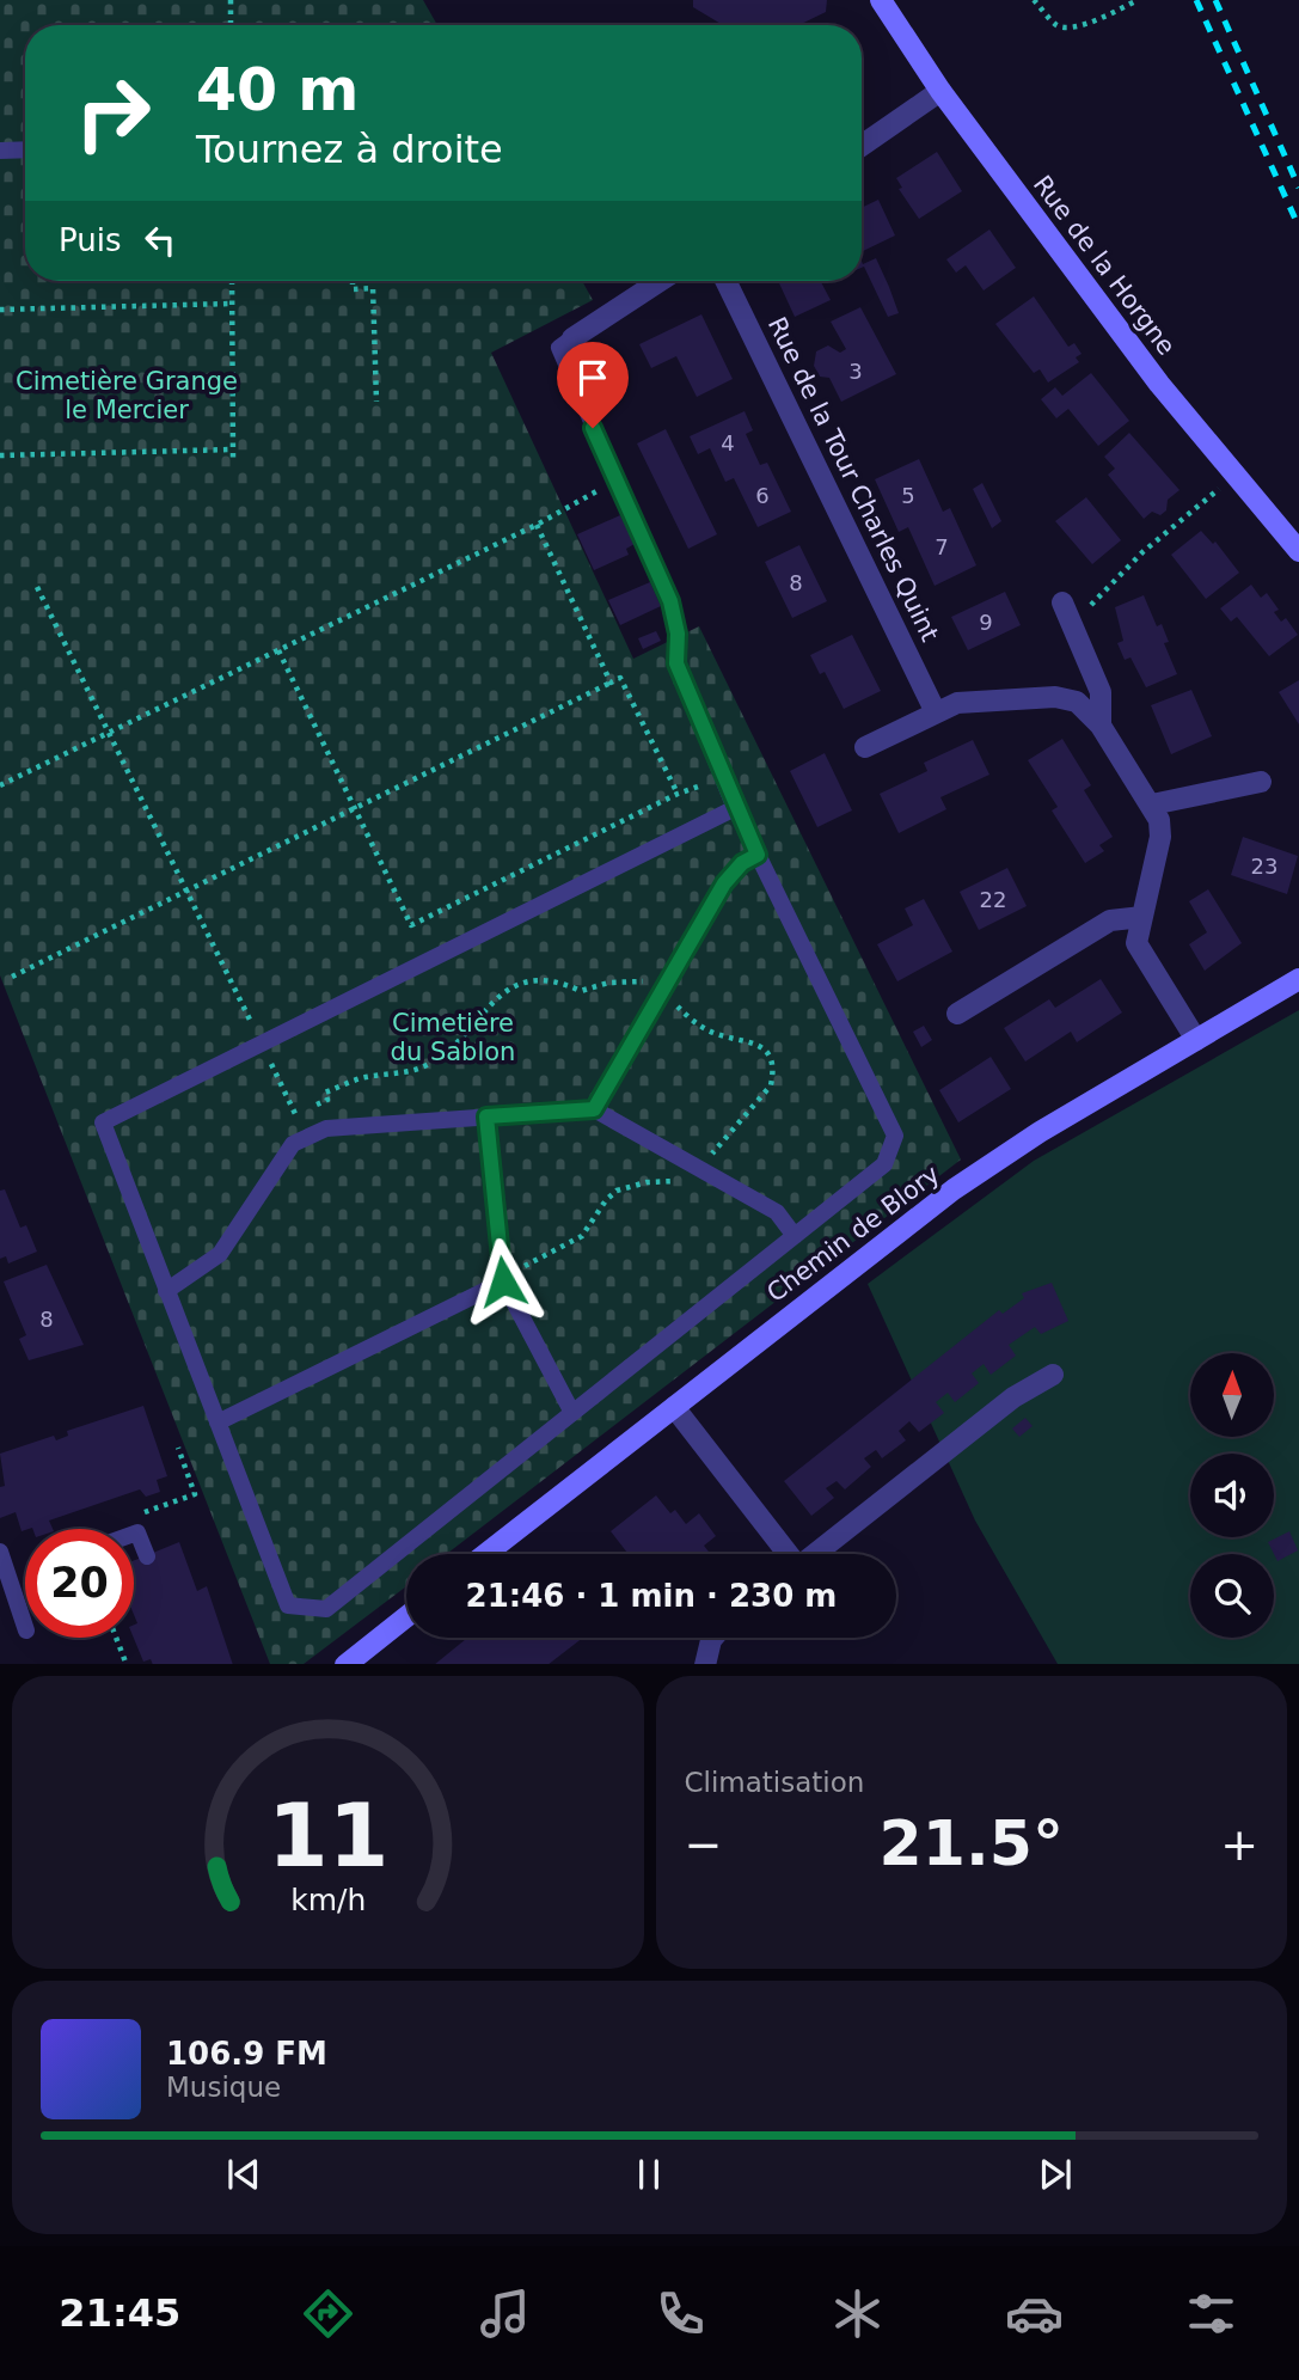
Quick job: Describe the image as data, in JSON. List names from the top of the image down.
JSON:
{
  "streets": {
    "street": ["Rue de la Horgne", "Rue de la Tour Charles Quint", "Chemin de Blory"]
  },
  "parks": ["Cimetière Grange le Mercier", "Cimetière du Sablon"],
  "house_numbers": [
    "3",
    "4",
    "6",
    "5",
    "7",
    "8",
    "9",
    "23",
    "22",
    "8"
  ],
  "north": "top",
  "page": {
    "turn": ["40 m", "Tournez à droite"],
    "then": "Puis",
    "limit": "20",
    "trip": "21:46 · 1 min · 230 m",
    "tile": "Climatisation",
    "heat": ["−", "21.5°", "+"],
    "song": ["106.9 FM", "Musique"],
    "tabs": "21:45",
    "gauge": ["11", "km/h"]
  }
}
